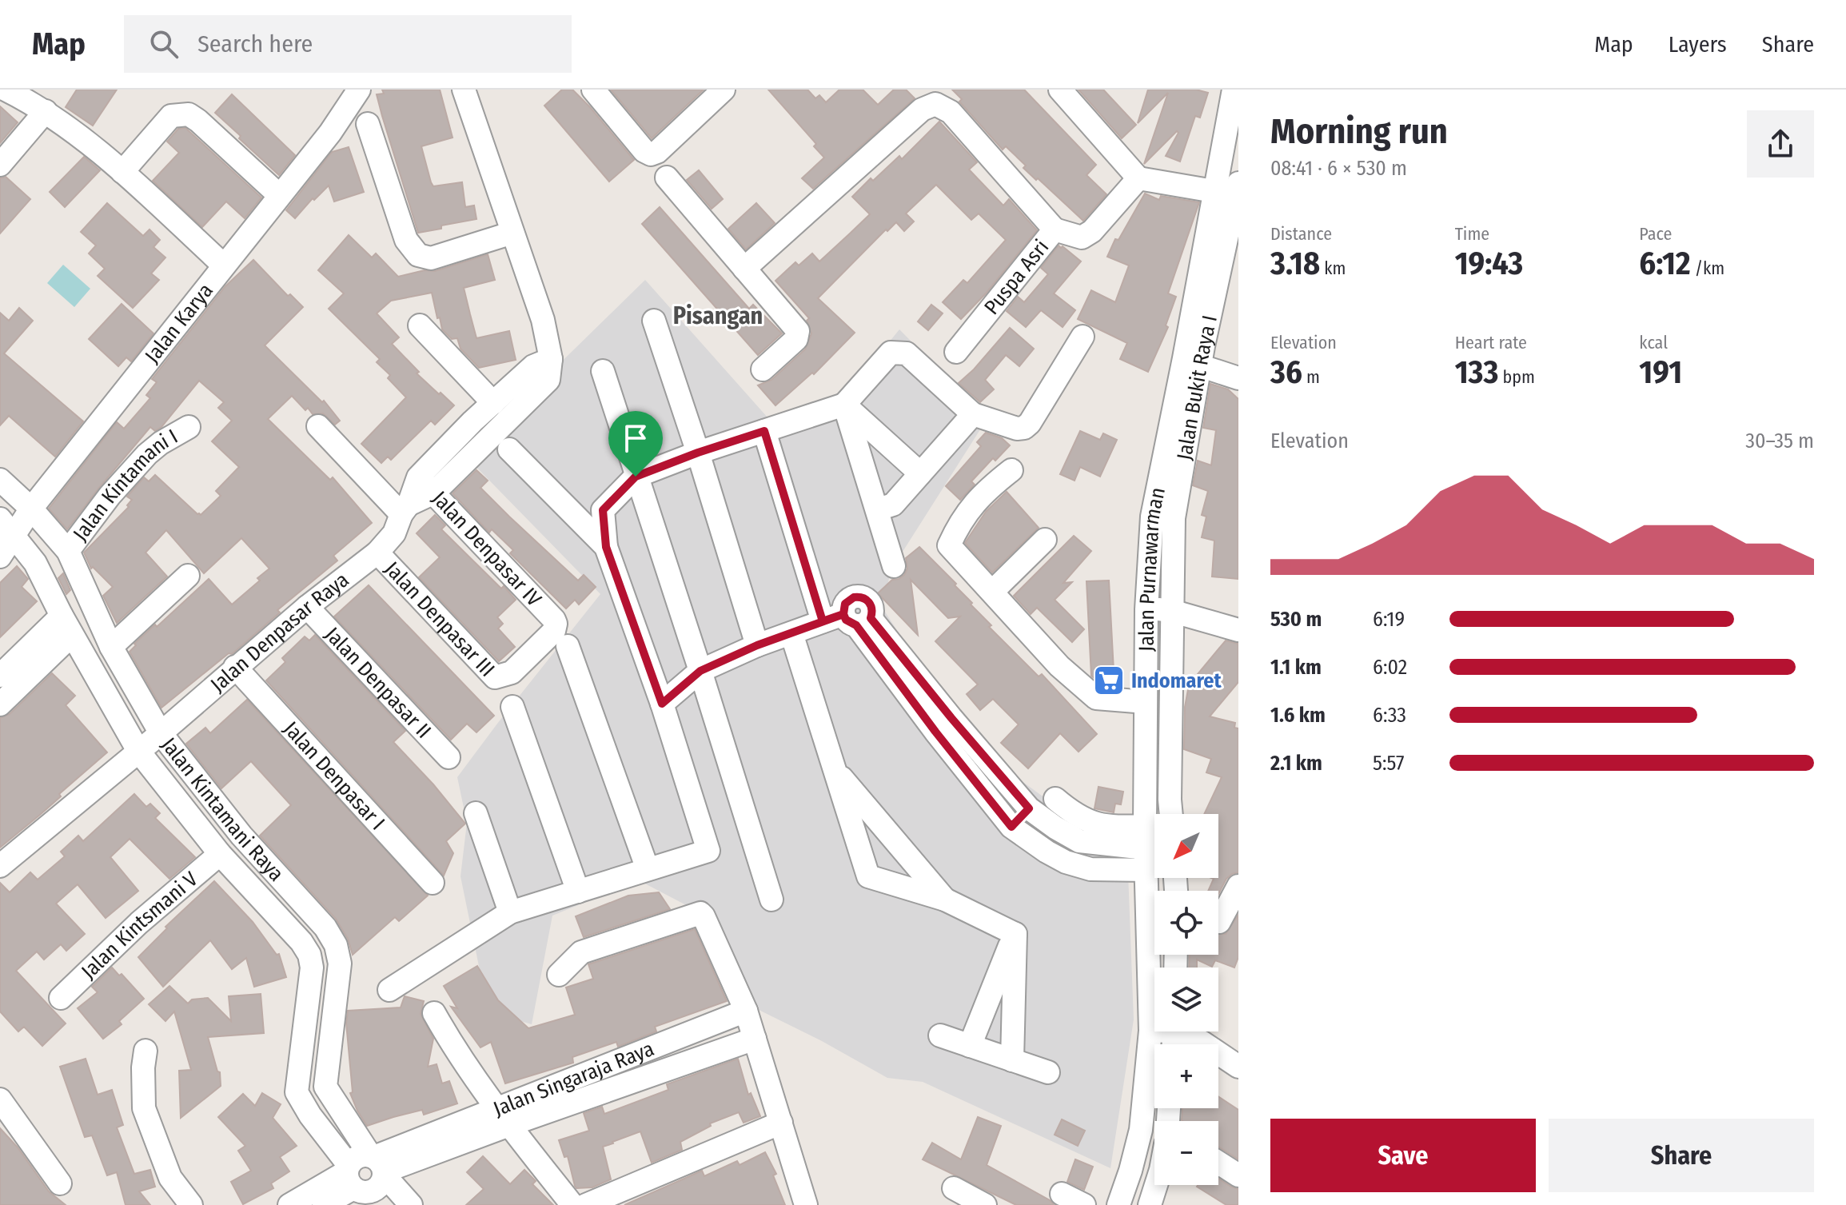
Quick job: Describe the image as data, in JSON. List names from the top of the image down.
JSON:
{
  "streets": {
    "street": [
      "Puspa Asri",
      "Jalan Karya",
      "Jalan Bukit Raya I",
      "Jalan Kintamani I",
      "Jalan Denpasar IV",
      "Jalan Purnawarman",
      "Jalan Denpasar III",
      "Jalan Denpasar Raya",
      "Jalan Denpasar II",
      "Jalan Denpasar I",
      "Jalan Kintamani Raya",
      "Jalan Kintsmani V",
      "Jalan Singaraja Raya"
    ]
  },
  "crossings": [
    ["Jalan Karya", "Jalan Kintamani Raya"],
    ["Jalan Bukit Raya I", "Jalan Purnawarman"],
    ["Jalan Kintamani I", "Jalan Kintamani Raya"],
    ["Jalan Denpasar IV", "Jalan Denpasar III"],
    ["Jalan Denpasar III", "Jalan Denpasar Raya"],
    ["Jalan Denpasar Raya", "Jalan Denpasar II"],
    ["Jalan Denpasar Raya", "Jalan Denpasar I"],
    ["Jalan Denpasar Raya", "Jalan Kintamani Raya"],
    ["Jalan Kintamani Raya", "Jalan Kintsmani V"],
    ["Jalan Kintamani Raya", "Jalan Singaraja Raya"]
  ],
  "districts": ["Pisangan"],
  "places": {
    "supermarket": ["Indomaret"]
  },
  "north": "bottom left",
  "page": {
    "header": "Map",
    "search": "Search here",
    "nav": ["Map", "Layers", "Share"],
    "heading": ["Morning run", "08:41 · 6 × 530 m"],
    "stats": [
      ["Distance", "3.18 km"],
      ["Time", "19:43"],
      ["Pace", "6:12 /km"],
      ["Elevation", "36 m"],
      ["Heart rate", "133 bpm"],
      ["kcal", "191"]
    ],
    "chart": ["Elevation", "30–35 m"],
    "list": [
      {
        "name": "530 m",
        "note": "6:19"
      },
      {
        "name": "1.1 km",
        "note": "6:02"
      },
      {
        "name": "1.6 km",
        "note": "6:33"
      },
      {
        "name": "2.1 km",
        "note": "5:57"
      }
    ],
    "map_buttons": ["+", "−"],
    "buttons": ["Save", "Share"]
  }
}
